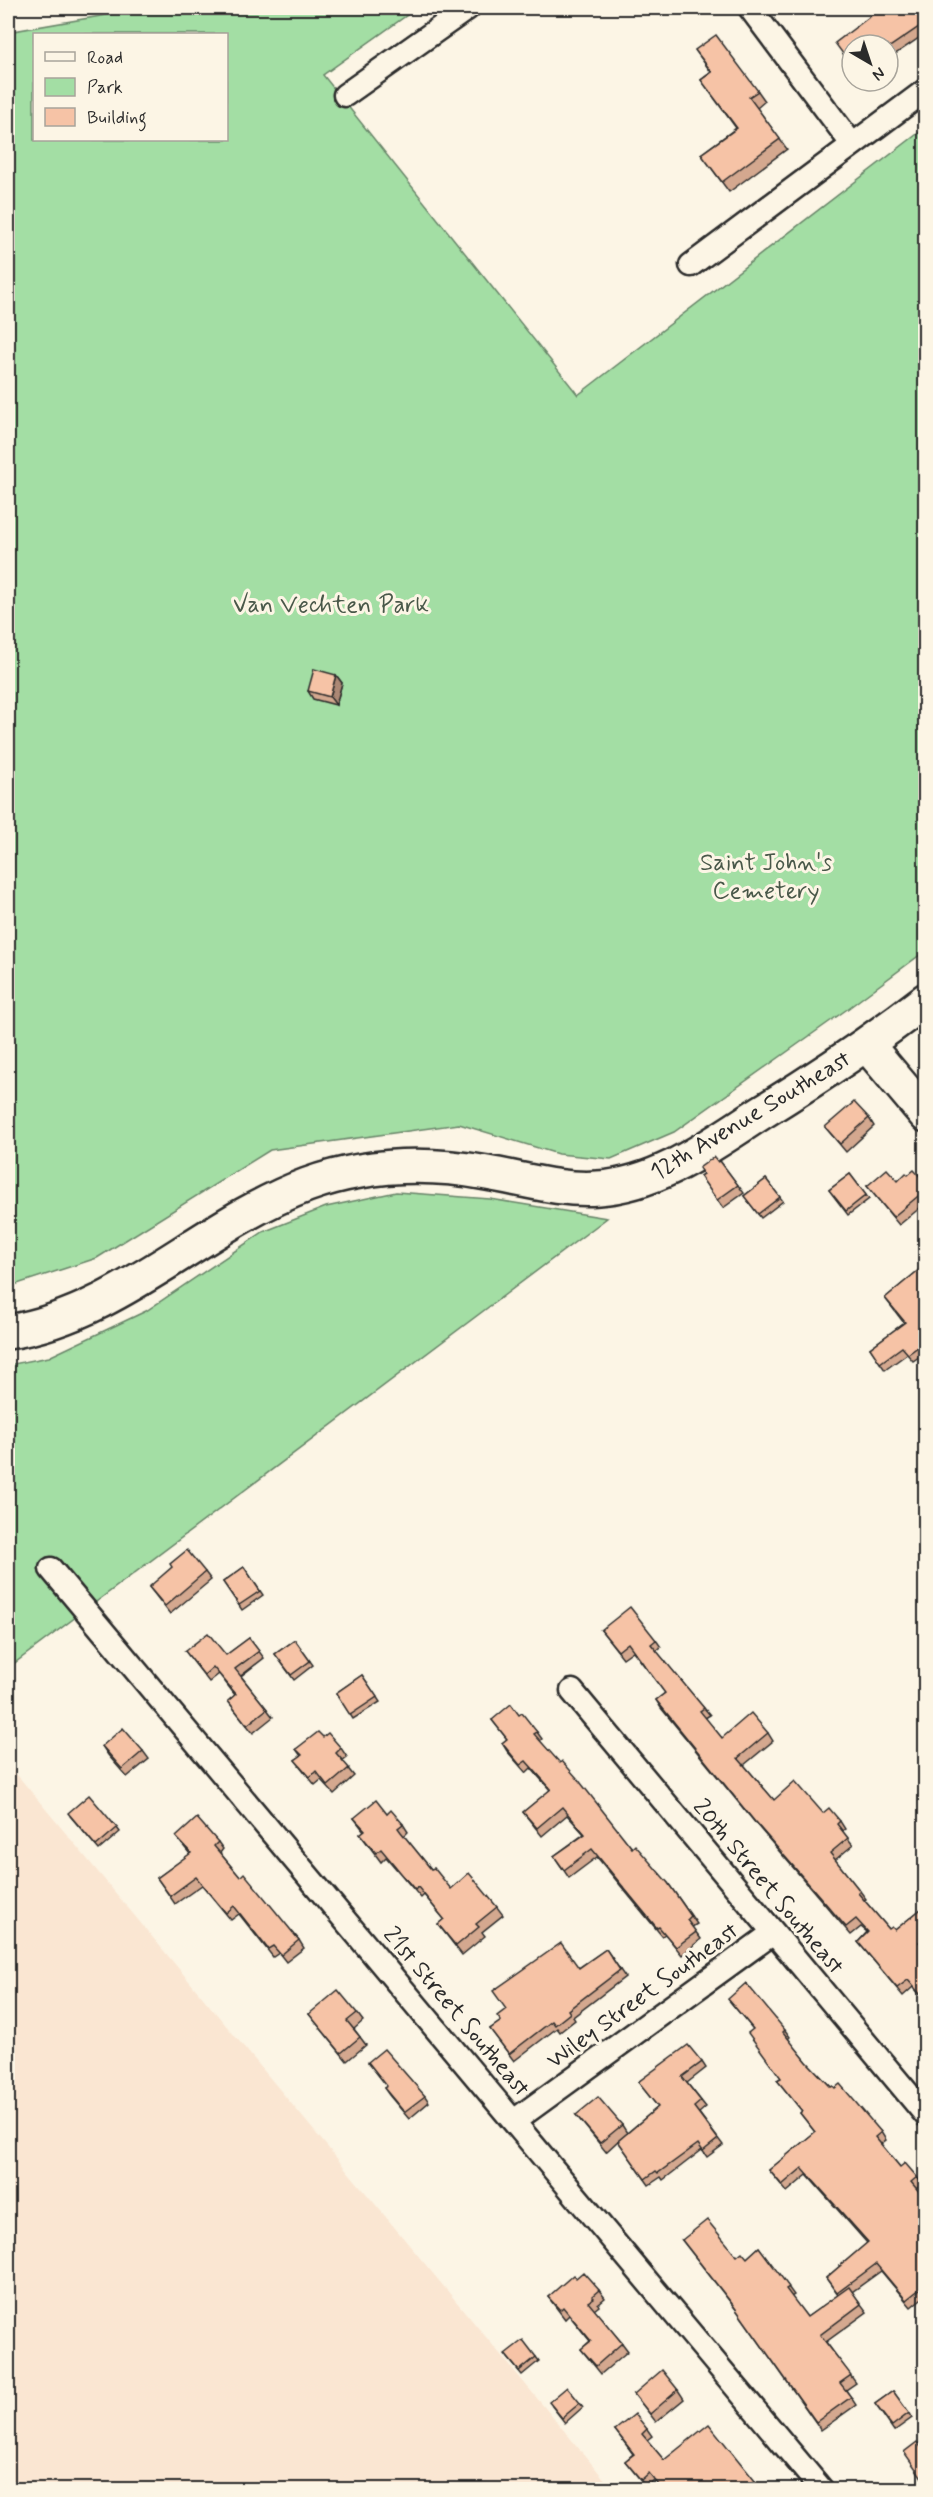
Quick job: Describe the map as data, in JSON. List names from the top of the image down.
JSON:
{
  "streets": {
    "street": [
      "12th Avenue Southeast",
      "20th Street Southeast",
      "Wiley Street Southeast",
      "21st Street Southeast"
    ]
  },
  "crossings": [
    ["20th Street Southeast", "Wiley Street Southeast"],
    ["Wiley Street Southeast", "21st Street Southeast"]
  ],
  "parks": ["Van Vechten Park", "Saint John's Cemetery"],
  "legend": ["Road", "Park", "Building"],
  "north": "bottom right"
}
